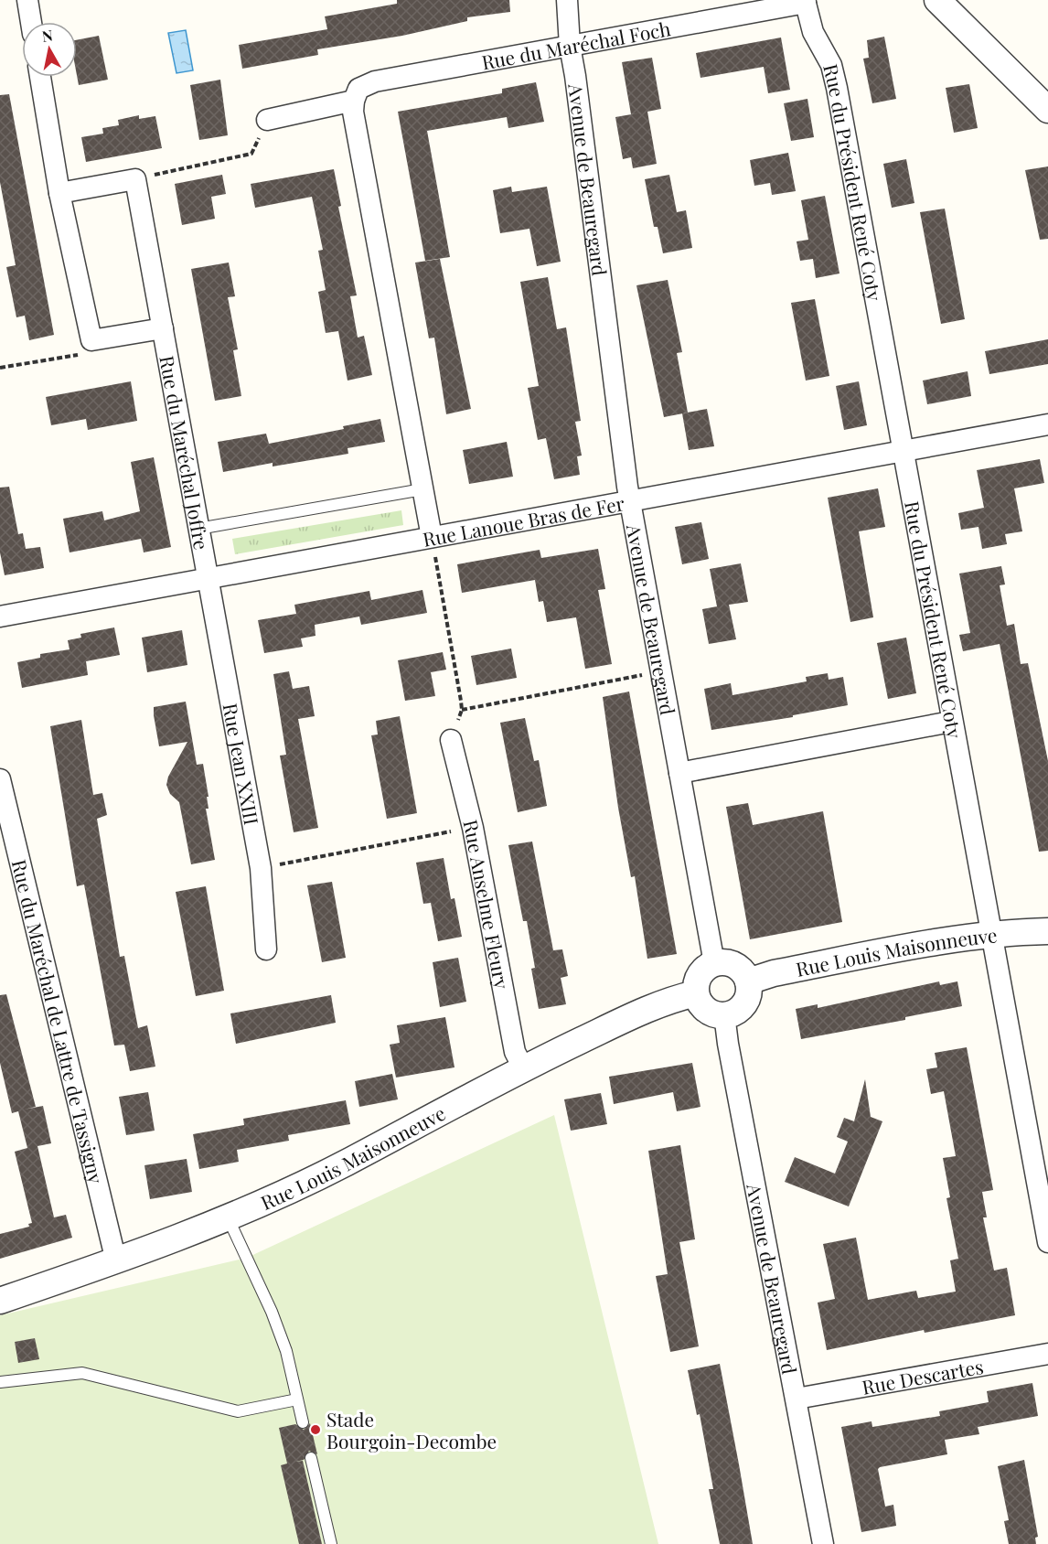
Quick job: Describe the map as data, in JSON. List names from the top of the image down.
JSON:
{
  "streets": {
    "street": [
      "Rue du Maréchal Foch",
      "Avenue de Beauregard",
      "Rue du Président René Coty",
      "Rue du Maréchal Joffre",
      "Rue Lanoue Bras de Fer",
      "Rue Jean XXIII",
      "Rue Anselme Fleury",
      "Rue Louis Maisonneuve",
      "Rue du Maréchal de Lattre de Tassigny",
      "Rue Descartes"
    ]
  },
  "crossings": [
    ["Rue du Maréchal Foch", "Avenue de Beauregard"],
    ["Rue du Maréchal Foch", "Rue du Président René Coty"],
    ["Avenue de Beauregard", "Rue Lanoue Bras de Fer"],
    ["Avenue de Beauregard", "Rue Louis Maisonneuve"],
    ["Avenue de Beauregard", "Rue Descartes"],
    ["Rue du Président René Coty", "Rue Lanoue Bras de Fer"],
    ["Rue du Président René Coty", "Rue Louis Maisonneuve"],
    ["Rue du Maréchal Joffre", "Rue Lanoue Bras de Fer"],
    ["Rue du Maréchal Joffre", "Rue Jean XXIII"],
    ["Rue Lanoue Bras de Fer", "Rue Jean XXIII"],
    ["Rue Anselme Fleury", "Rue Louis Maisonneuve"],
    ["Rue Louis Maisonneuve", "Rue du Maréchal de Lattre de Tassigny"]
  ],
  "places": ["Stade Bourgoin-Decombe"],
  "north": "top"
}
